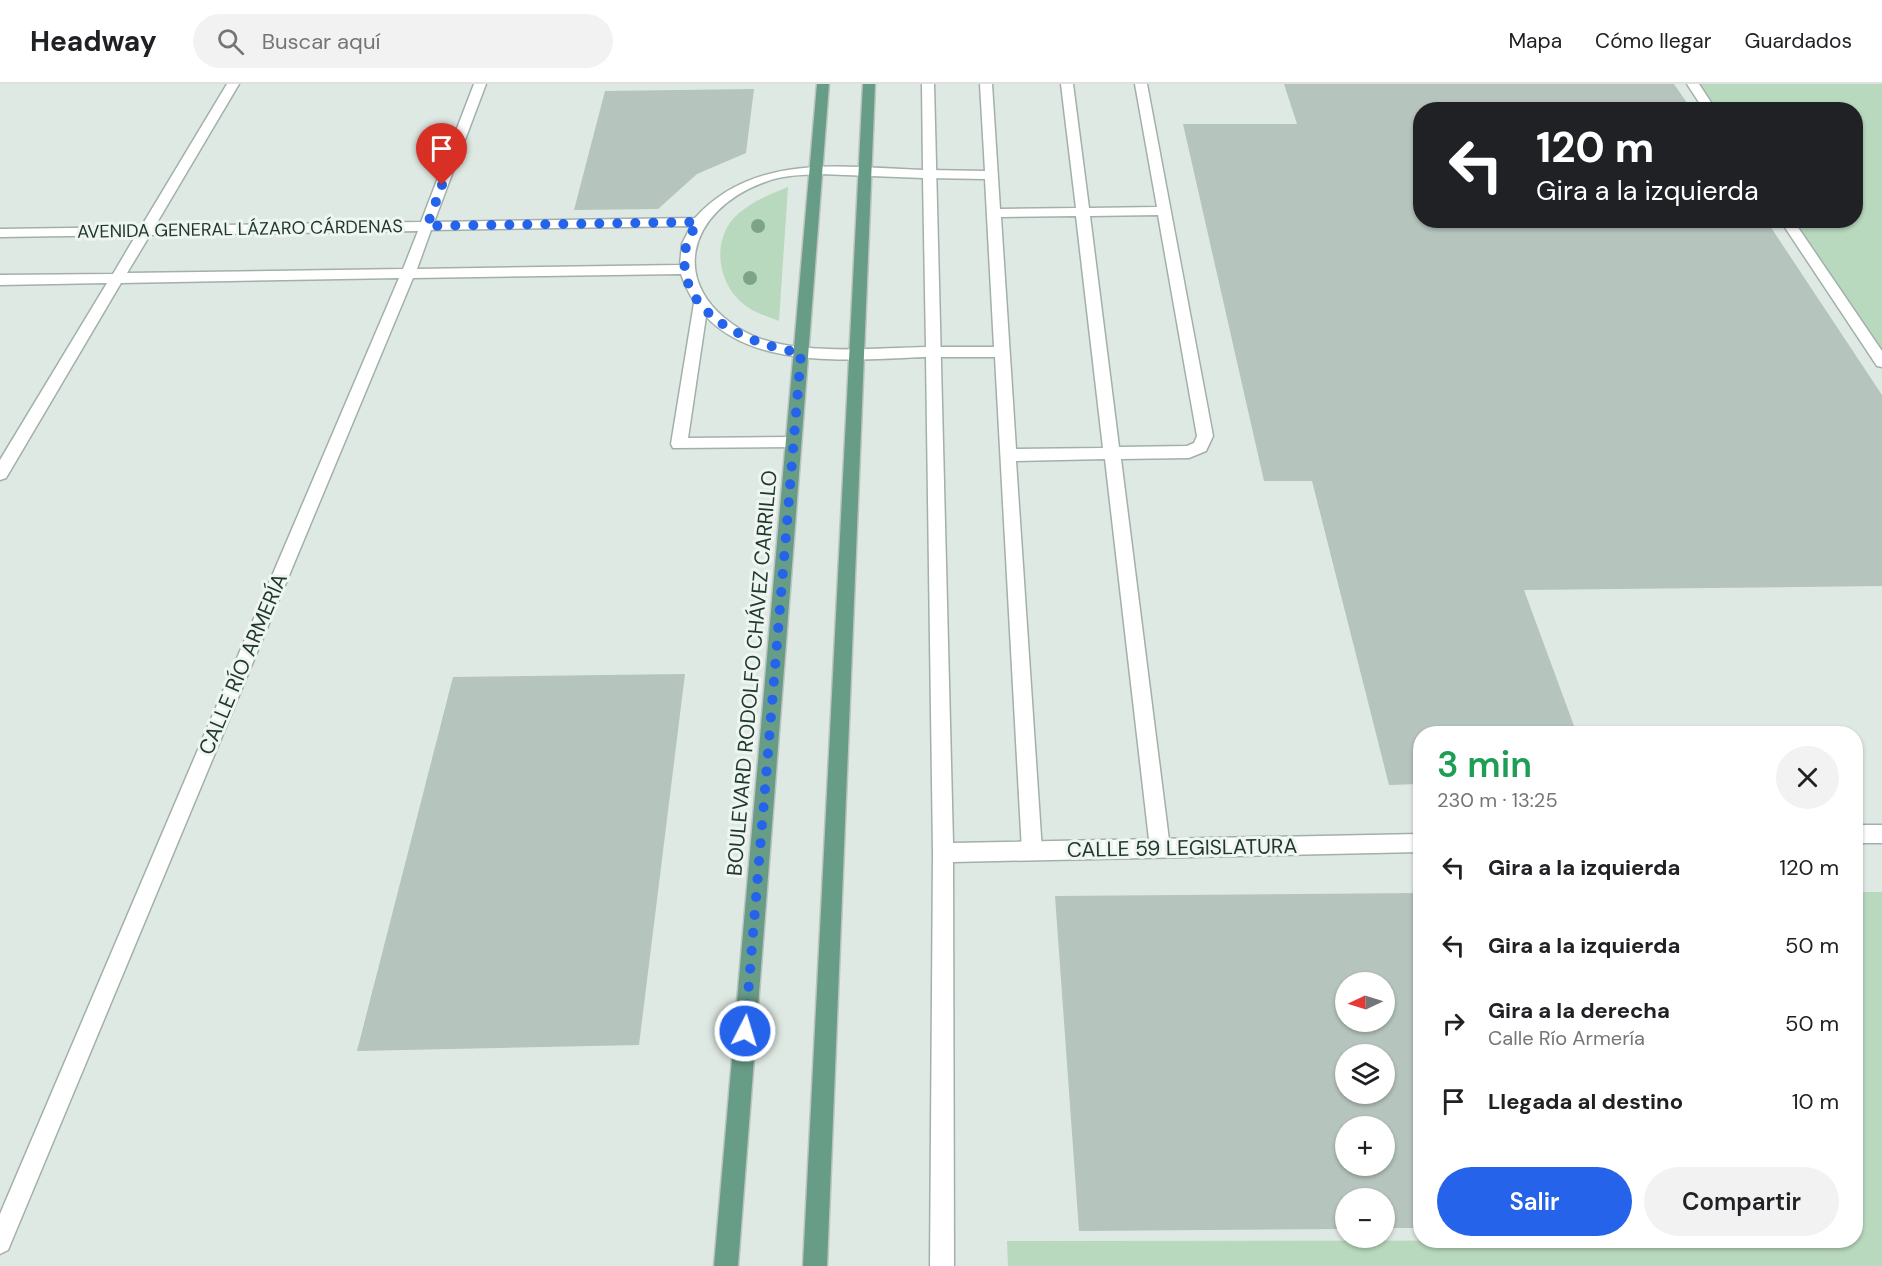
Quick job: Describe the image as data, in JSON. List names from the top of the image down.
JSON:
{
  "streets": {
    "main road": ["BOULEVARD RODOLFO CHÁVEZ CARRILLO"],
    "street": ["AVENIDA GENERAL LÁZARO CÁRDENAS", "CALLE RÍO ARMERÍA", "CALLE 59 LEGISLATURA"]
  },
  "crossings": [
    ["AVENIDA GENERAL LÁZARO CÁRDENAS", "CALLE RÍO ARMERÍA"]
  ],
  "north": "left",
  "page": {
    "header": "Headway",
    "search": "Buscar aquí",
    "nav": ["Mapa", "Cómo llegar", "Guardados"],
    "turn": ["120 m", "Gira a la izquierda"],
    "heading": ["3 min", "230 m · 13:25"],
    "list": [
      {
        "name": "Gira a la izquierda",
        "value": "120 m"
      },
      {
        "name": "Gira a la izquierda",
        "value": "50 m"
      },
      {
        "name": "Gira a la derecha",
        "note": "Calle Río Armería",
        "value": "50 m"
      },
      {
        "name": "Llegada al destino",
        "value": "10 m"
      }
    ],
    "map_buttons": ["+", "−"],
    "buttons": ["Salir", "Compartir"]
  }
}
